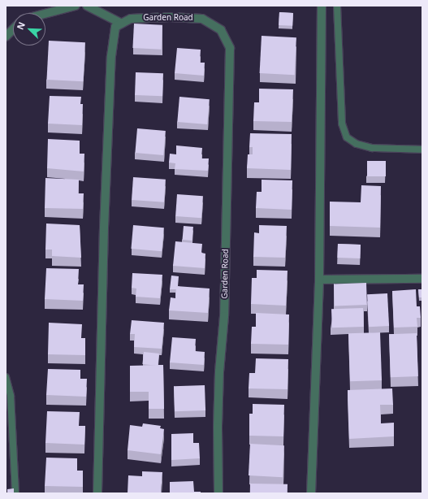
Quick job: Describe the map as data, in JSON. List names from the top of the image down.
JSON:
{
  "streets": {
    "street": ["Garden Road"]
  },
  "north": "top left"
}
